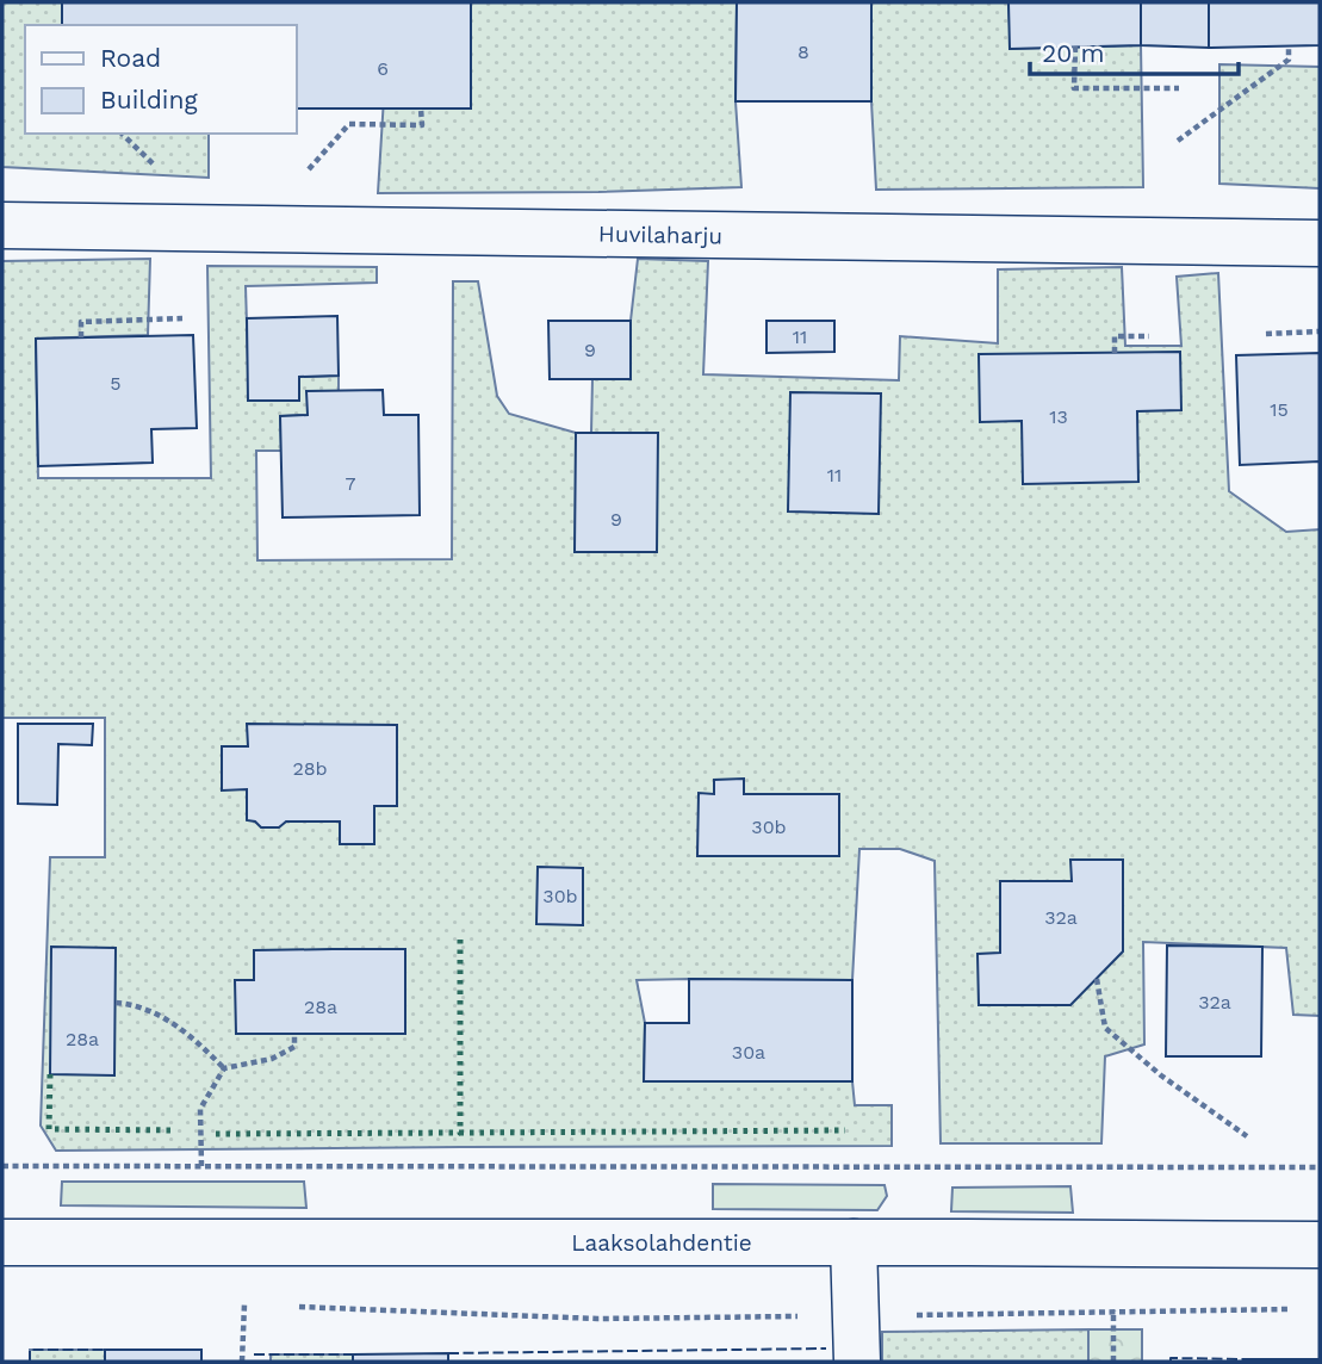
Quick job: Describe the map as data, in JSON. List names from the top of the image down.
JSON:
{
  "streets": {
    "street": ["Huvilaharju", "Laaksolahdentie"]
  },
  "house_numbers": [
    "8",
    "6",
    "11",
    "9",
    "5",
    "15",
    "13",
    "11",
    "7",
    "9",
    "28b",
    "30b",
    "30b",
    "32a",
    "32a",
    "28a",
    "28a",
    "30a"
  ],
  "legend": ["Road", "Building"],
  "scale_bar": "20 m"
}
